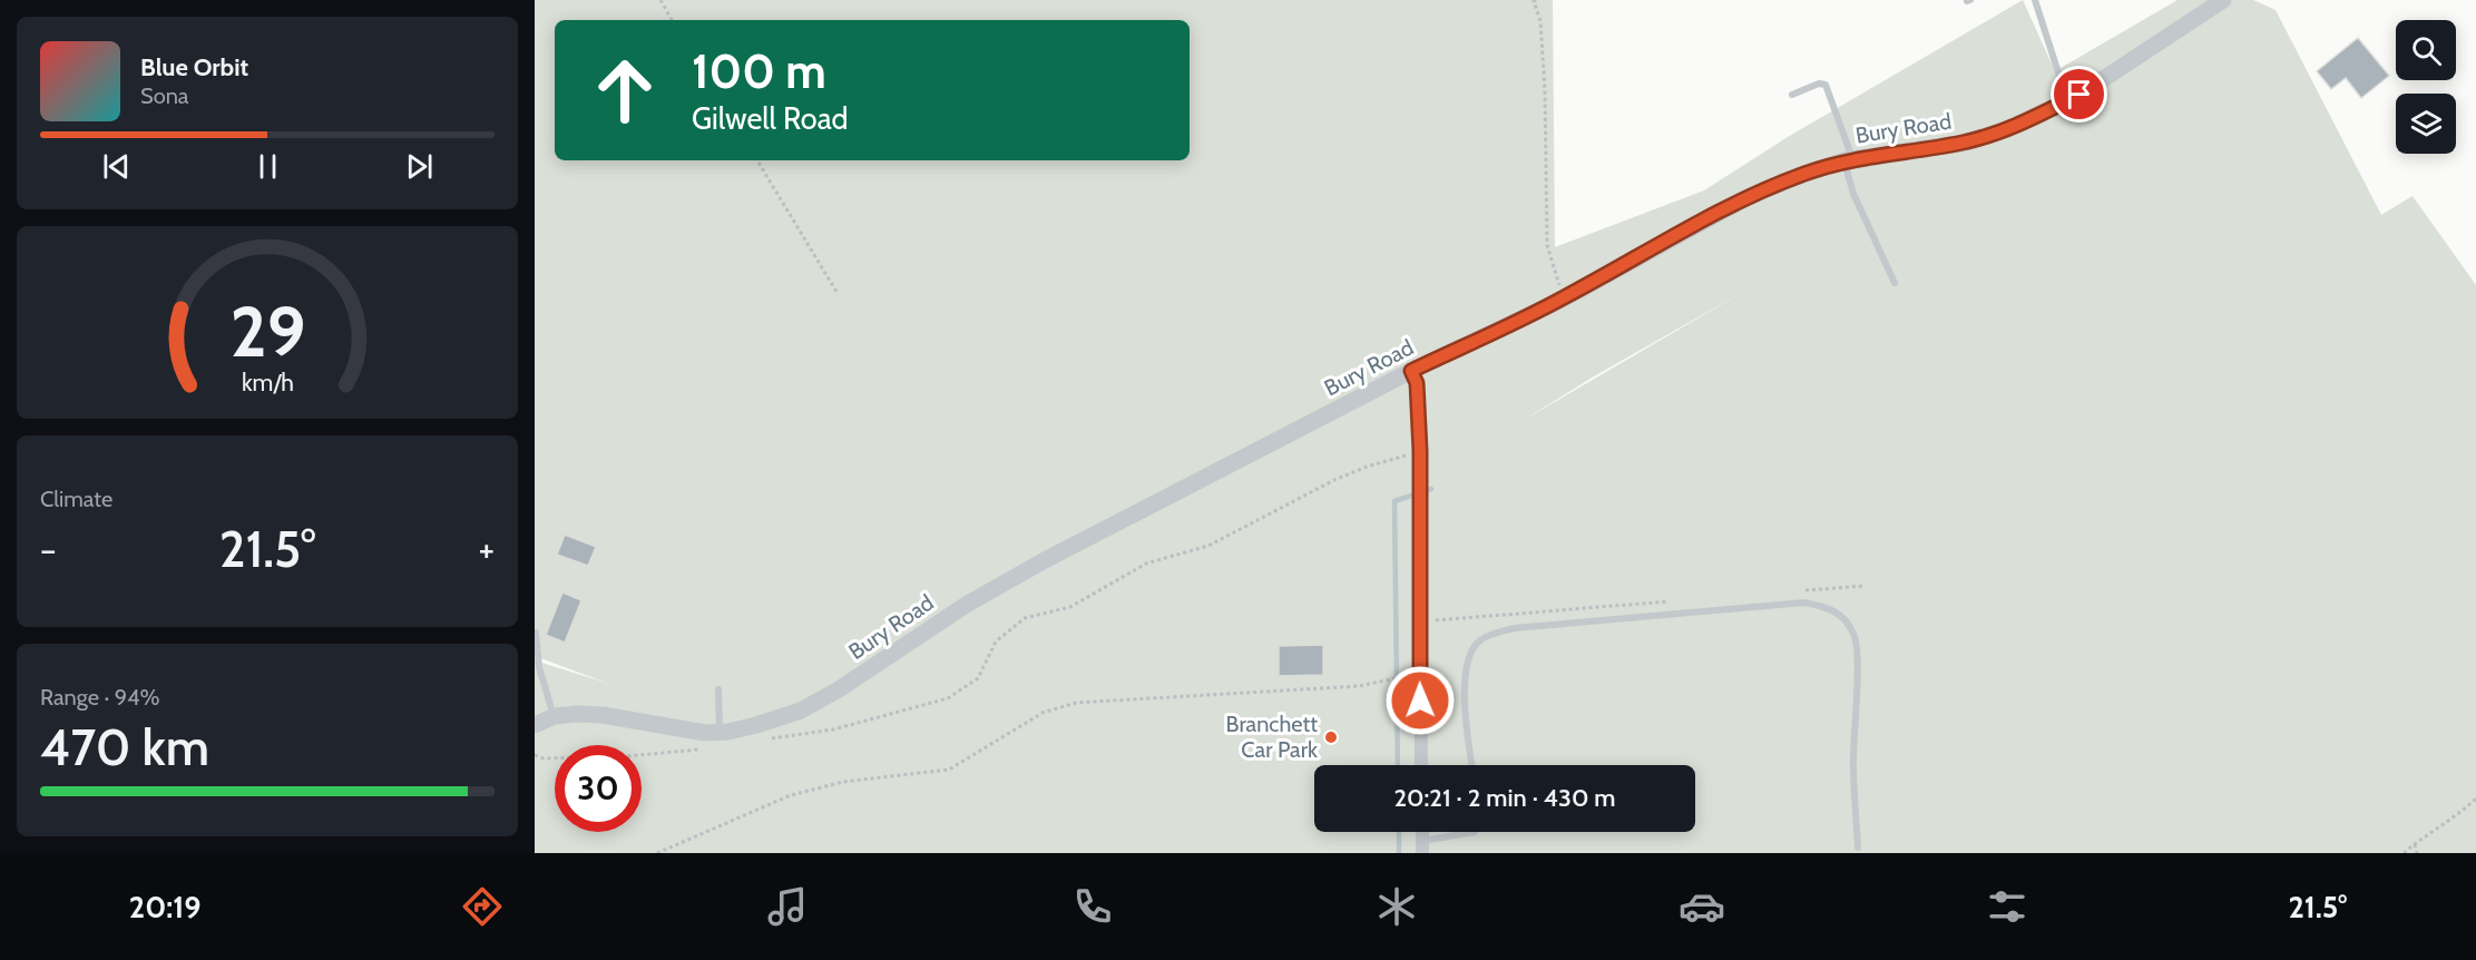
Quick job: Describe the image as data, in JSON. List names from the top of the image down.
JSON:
{
  "streets": {
    "street": ["Bury Road"]
  },
  "places": ["Branchett Car Park"],
  "page": {
    "turn": ["100 m", "Gilwell Road"],
    "song": ["Blue Orbit", "Sona"],
    "tile": [
      "Climate",
      ["Range · 94%", "470 km"]
    ],
    "heat": ["−", "21.5°", "+"],
    "limit": "30",
    "trip": "20:21 · 2 min · 430 m",
    "tabs": ["20:19", "21.5°"],
    "gauge": ["29", "km/h"]
  }
}
